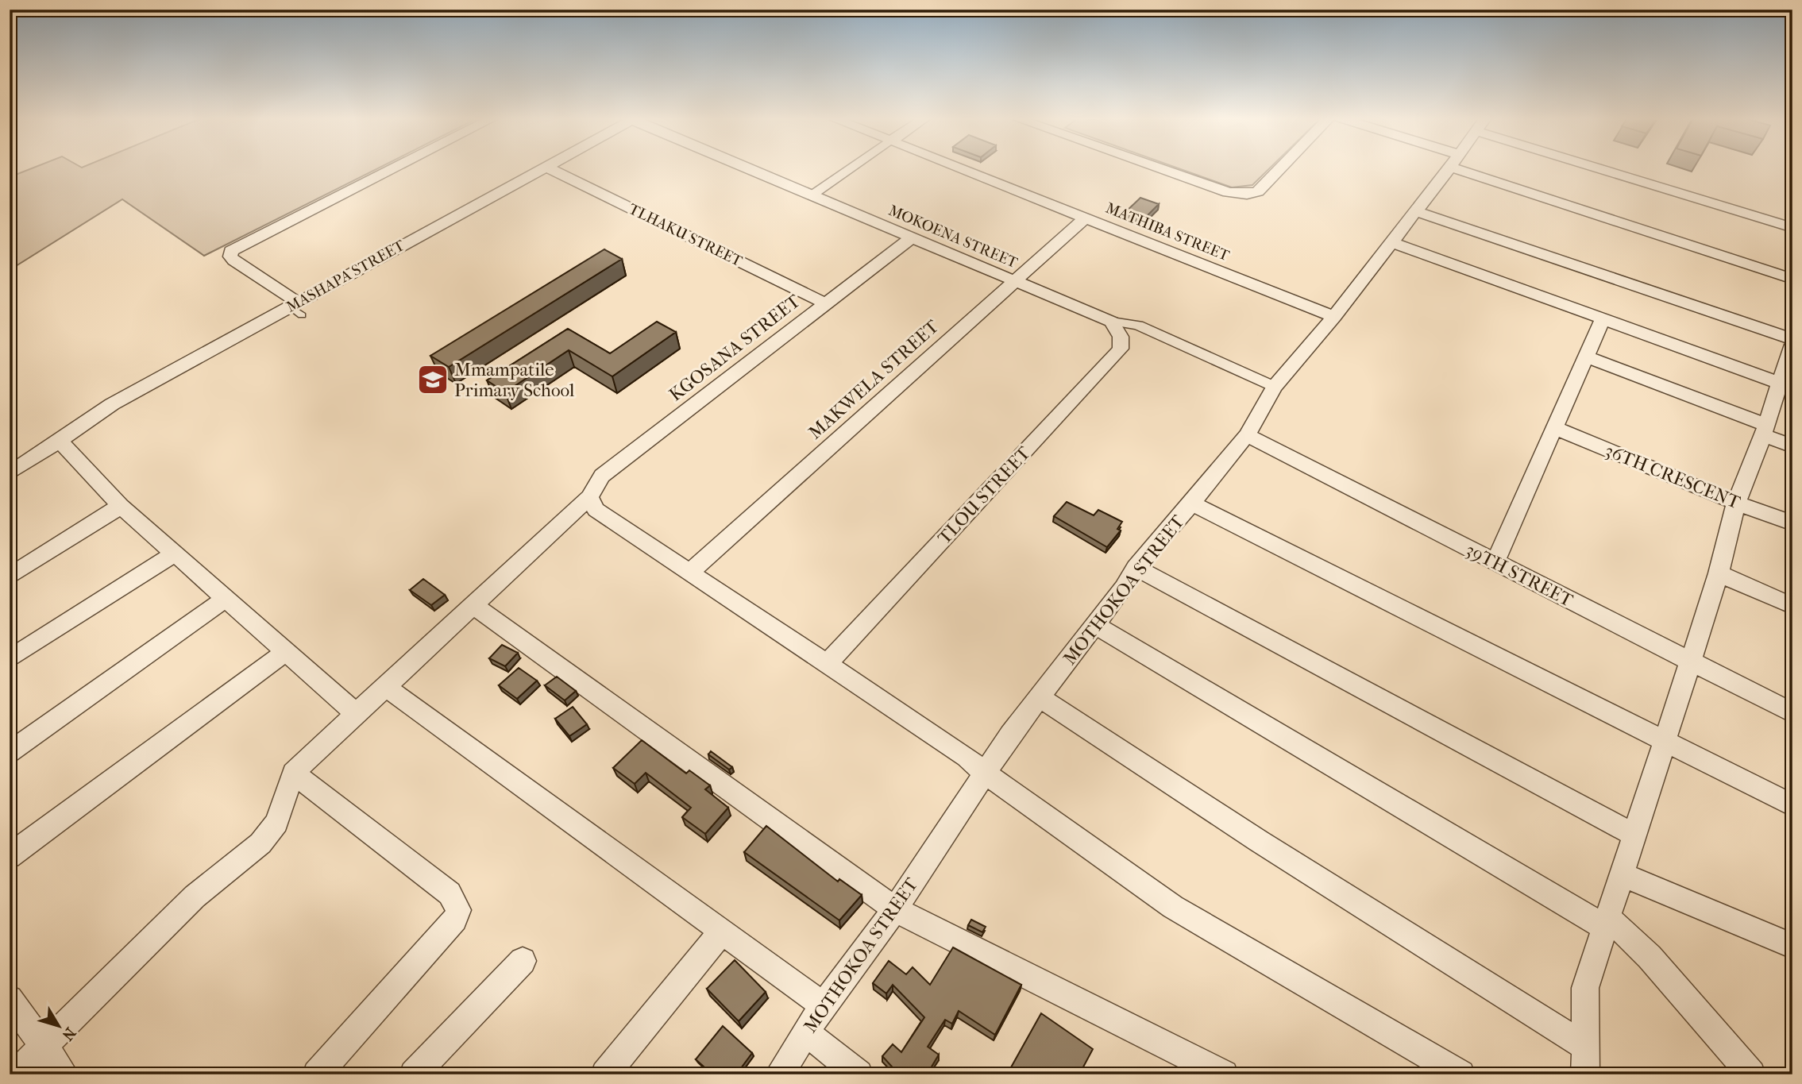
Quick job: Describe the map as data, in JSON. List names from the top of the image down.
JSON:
{
  "streets": {
    "street": [
      "MATHIBA STREET",
      "TLHAKU STREET",
      "MOKOENA STREET",
      "MASHAPA STREET",
      "KGOSANA STREET",
      "MAKWELA STREET",
      "36TH CRESCENT",
      "TLOU STREET",
      "39TH STREET",
      "MOTHOKOA STREET"
    ]
  },
  "crossings": [
    ["MATHIBA STREET", "MAKWELA STREET"],
    ["MATHIBA STREET", "MOTHOKOA STREET"],
    ["TLHAKU STREET", "KGOSANA STREET"],
    ["MOKOENA STREET", "KGOSANA STREET"],
    ["MOKOENA STREET", "MAKWELA STREET"],
    ["MOKOENA STREET", "TLOU STREET"],
    ["39TH STREET", "MOTHOKOA STREET"]
  ],
  "places": {
    "school or university": ["Mmampatile Primary School"]
  },
  "north": "bottom right"
}
